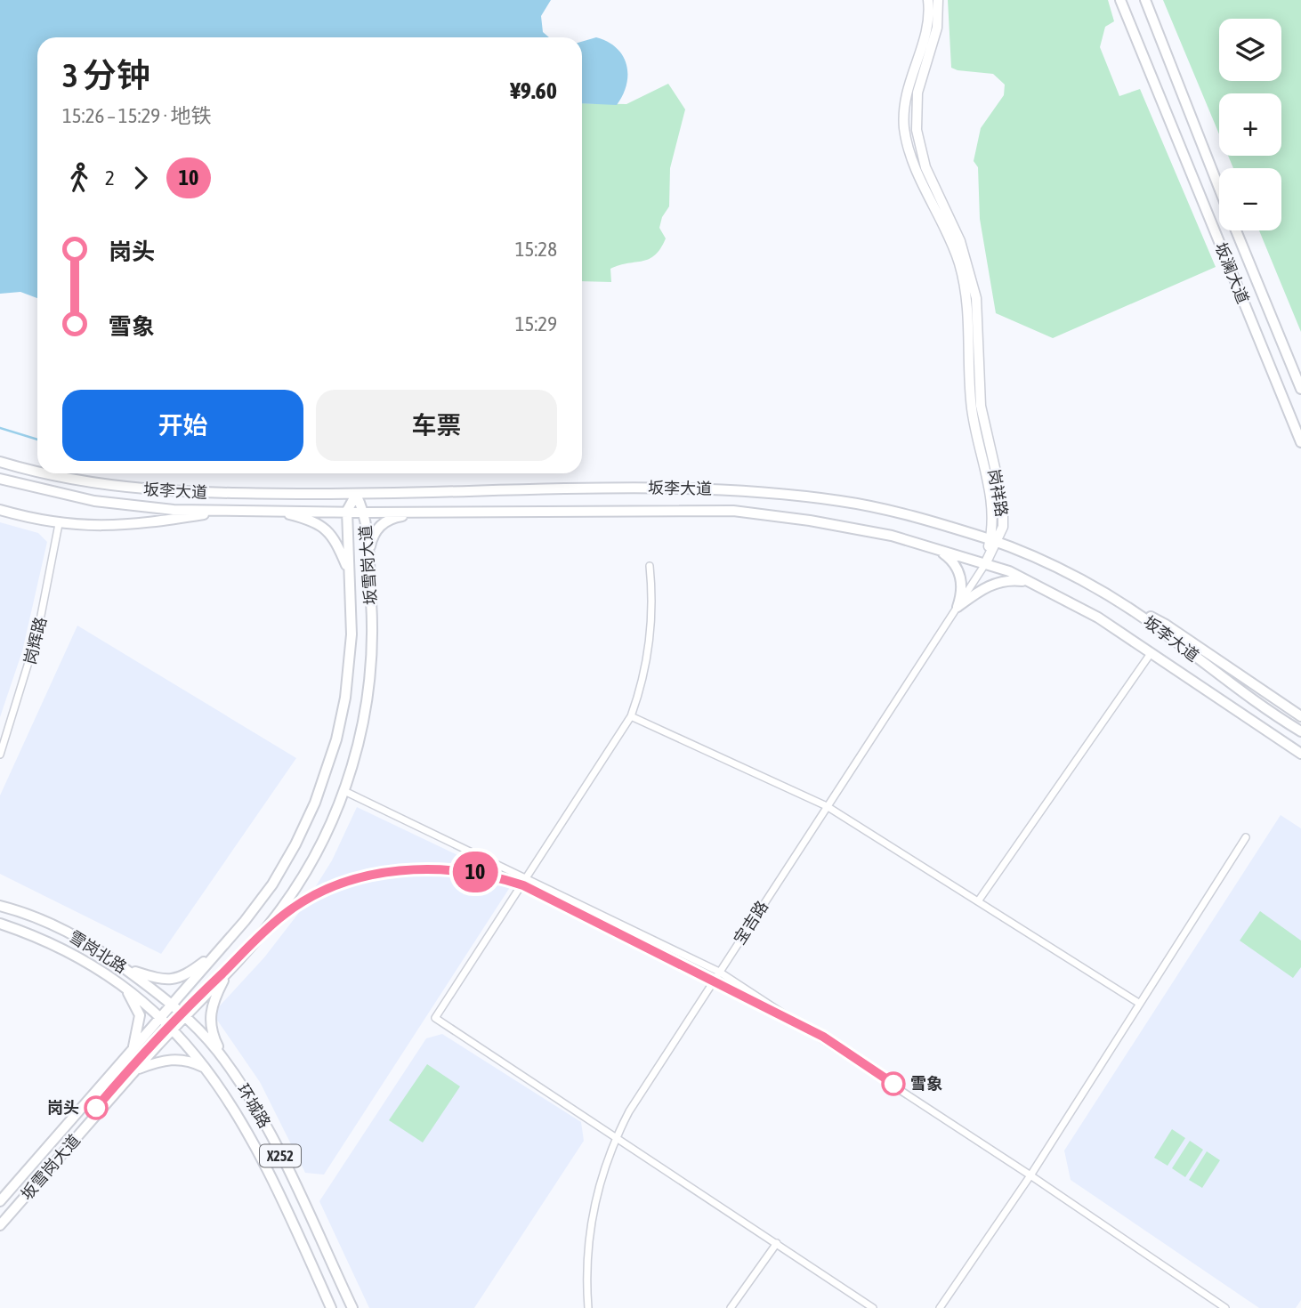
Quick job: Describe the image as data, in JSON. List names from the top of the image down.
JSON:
{
  "streets": {
    "main road": [
      "坂澜大道",
      "坂李大道",
      "坂雪岗大道",
      "雪岗北路",
      "环城路",
      "X252"
    ],
    "street": ["岗祥路", "岗辉路", "宝吉路"]
  },
  "crossings": [
    ["坂李大道", "岗祥路"],
    ["坂李大道", "坂雪岗大道"],
    ["坂李大道", "宝吉路"],
    ["岗祥路", "宝吉路"],
    ["坂雪岗大道", "雪岗北路"],
    ["坂雪岗大道", "环城路"],
    ["雪岗北路", "环城路"]
  ],
  "places": ["雪象", "岗头"],
  "lines": ["metro line 10"],
  "page": {
    "on_map": "10",
    "map_buttons": ["+", "−"],
    "heading": ["3 分钟", "15:26 – 15:29 · 地铁", "¥9.60"],
    "legs": ["2", "10"],
    "list": [
      {
        "name": "岗头",
        "value": "15:28"
      },
      {
        "name": "雪象",
        "value": "15:29"
      }
    ],
    "buttons": ["开始", "车票"]
  }
}
